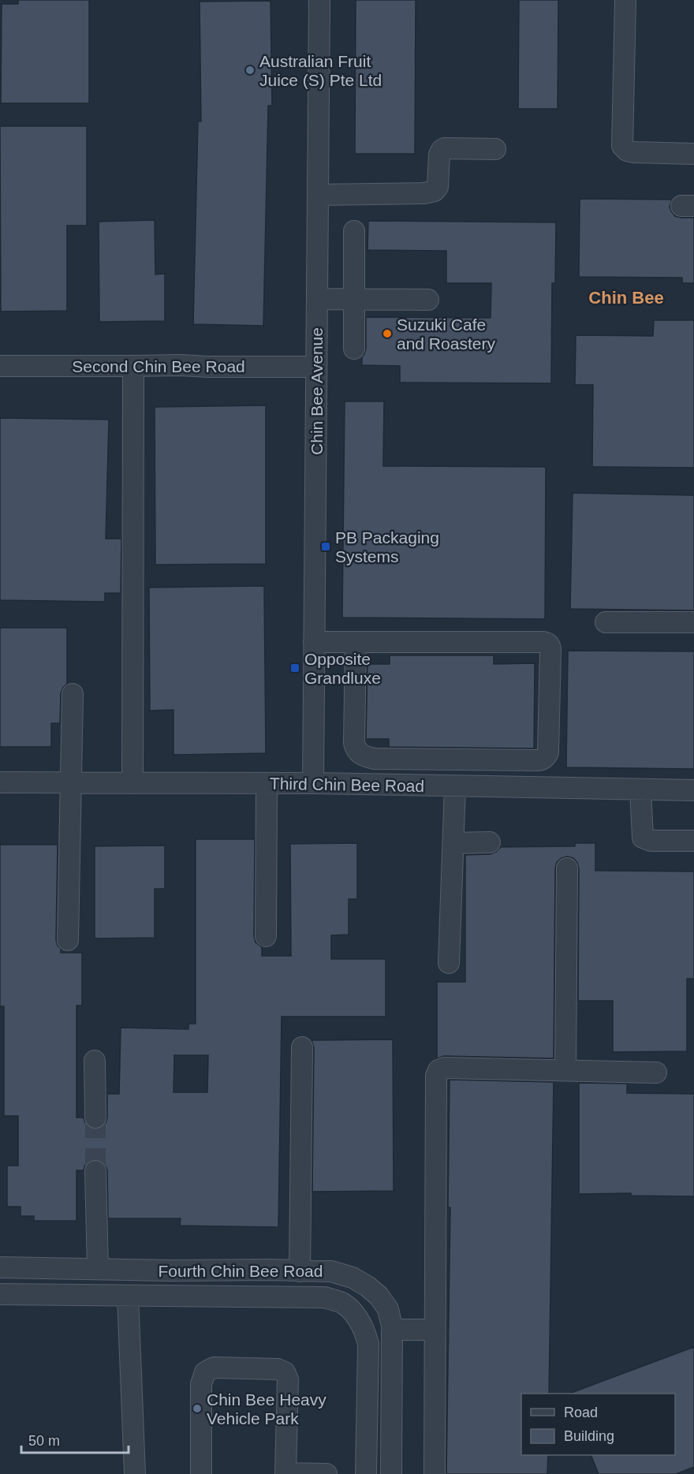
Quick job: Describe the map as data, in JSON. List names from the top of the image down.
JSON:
{
  "streets": {
    "street": [
      "Second Chin Bee Road",
      "Chin Bee Avenue",
      "Third Chin Bee Road",
      "Fourth Chin Bee Road"
    ]
  },
  "crossings": [
    ["Second Chin Bee Road", "Chin Bee Avenue"],
    ["Chin Bee Avenue", "Third Chin Bee Road"]
  ],
  "districts": ["Chin Bee"],
  "places": {
    "other": ["Australian Fruit Juice (S) Pte Ltd", "Suzuki Cafe and Roastery", "Chin Bee Heavy Vehicle Park"],
    "transit": ["PB Packaging Systems", "Opposite Grandluxe"]
  },
  "legend": ["Road", "Building"],
  "scale_bar": "50 m"
}
